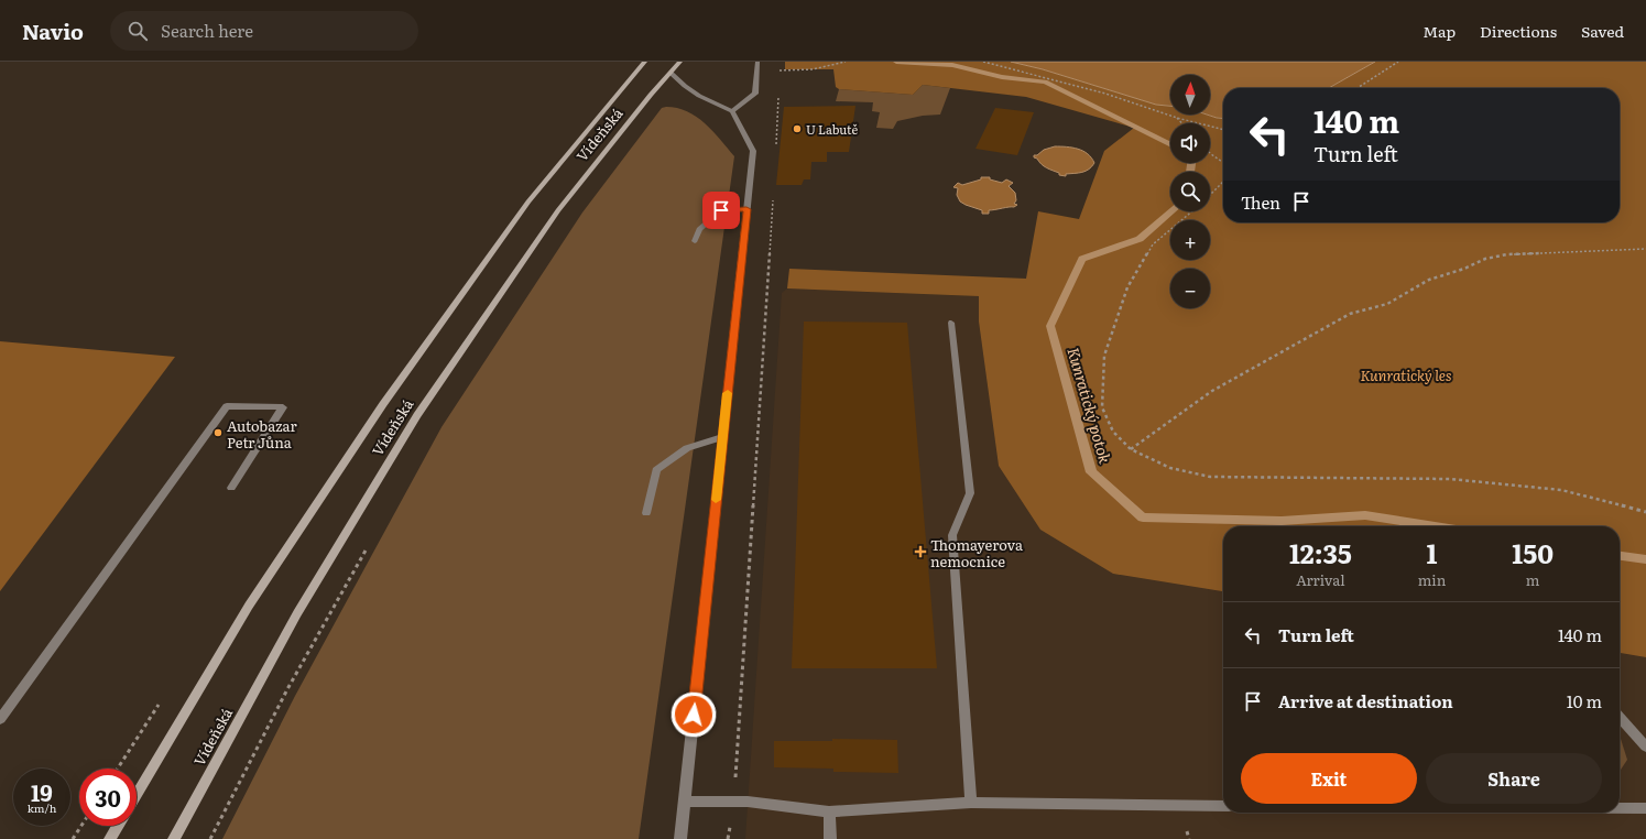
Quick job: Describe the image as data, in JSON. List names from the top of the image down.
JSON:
{
  "streets": {
    "main road": ["Vídeňská"]
  },
  "water": ["Kunratický potok"],
  "parks": ["Kunratický les"],
  "places": {
    "other": ["U Labutě", "Autobazar Petr Jůna"],
    "health": ["Thomayerova nemocnice"]
  },
  "north": "top",
  "page": {
    "header": "Navio",
    "search": "Search here",
    "nav": ["Map", "Directions", "Saved"],
    "map_buttons": ["+", "−"],
    "turn": ["140 m", "Turn left"],
    "then": "Then",
    "eta": [
      "12:35",
      "Arrival",
      "1",
      "min",
      "150",
      "m"
    ],
    "list": [
      {
        "name": "Turn left",
        "value": "140 m"
      },
      {
        "name": "Arrive at destination",
        "value": "10 m"
      }
    ],
    "buttons": ["Exit", "Share"],
    "speed": "19 km/h",
    "limit": "30"
  }
}
